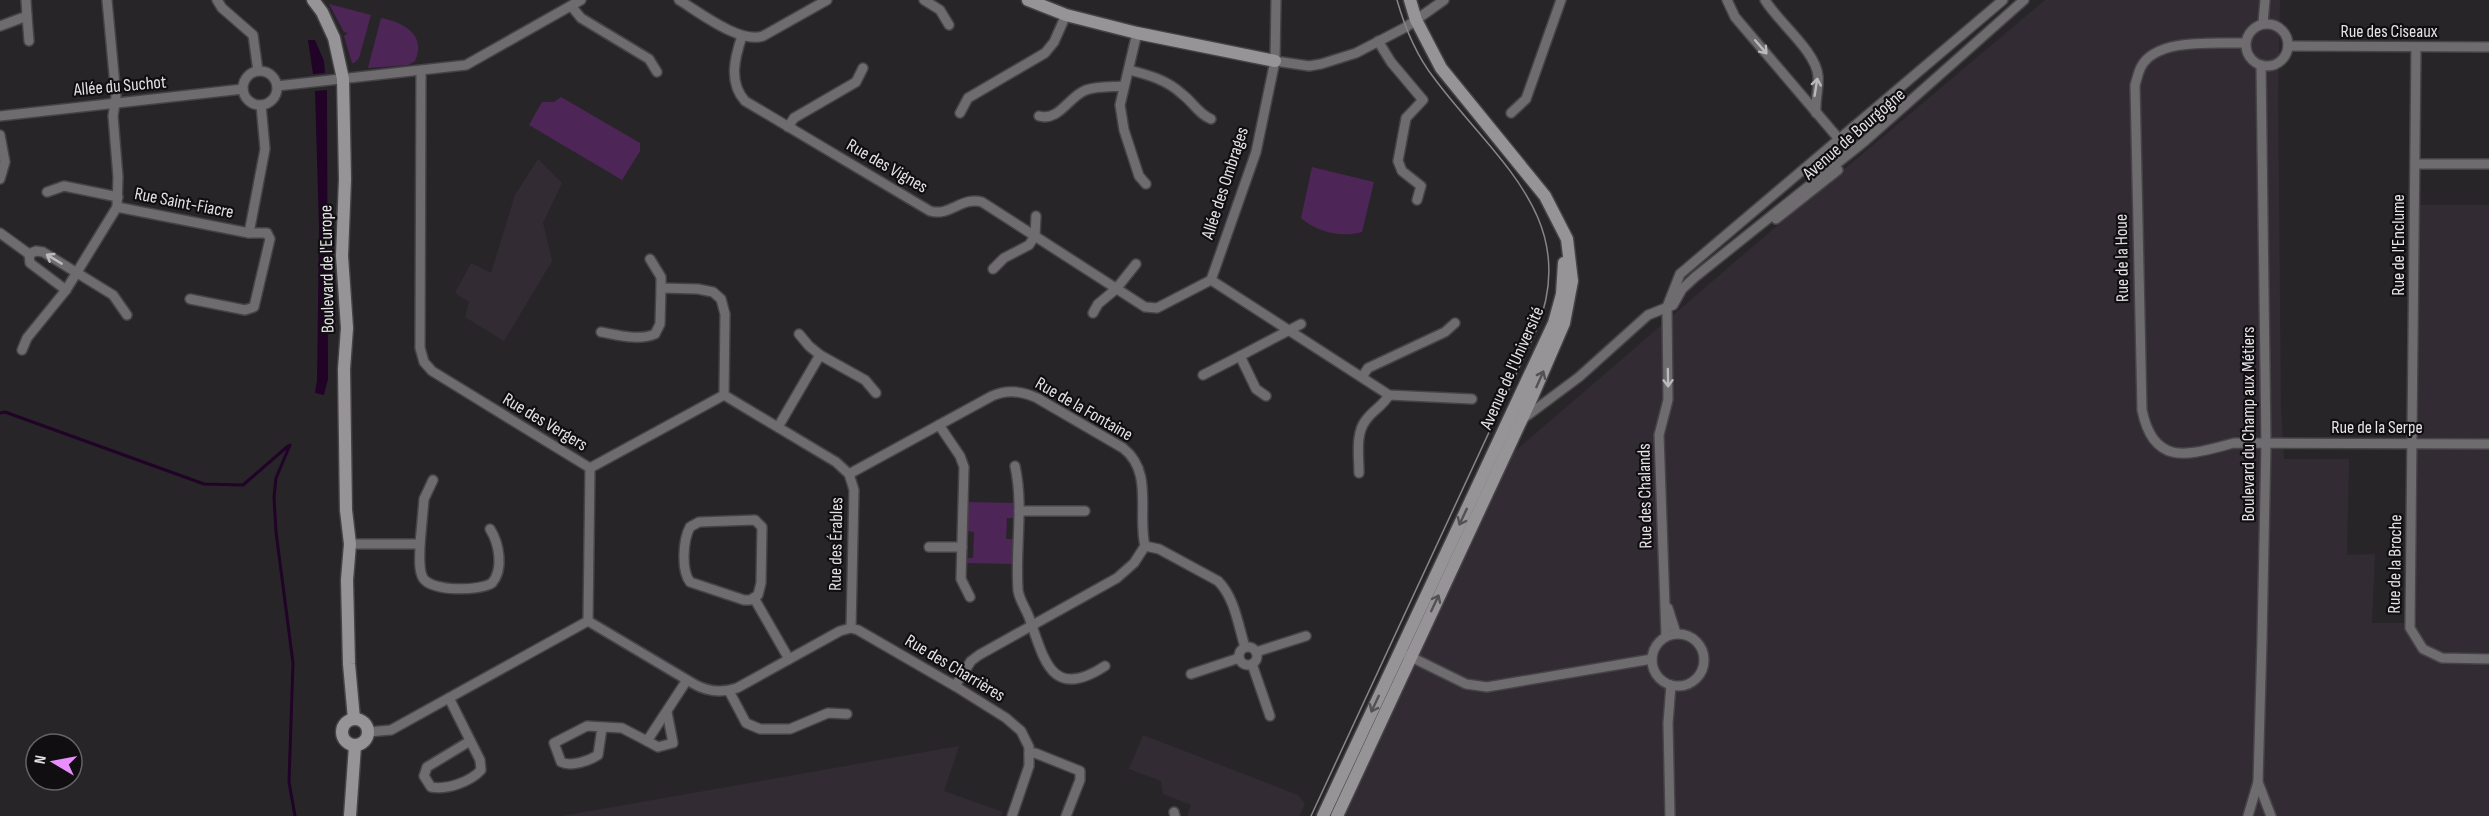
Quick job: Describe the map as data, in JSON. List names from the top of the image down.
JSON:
{
  "streets": {
    "main road": ["Boulevard de l'Europe", "Avenue de l'Université"],
    "street": [
      "Rue des Ciseaux",
      "Allée du Suchot",
      "Avenue de Bourgogne",
      "Rue des Vignes",
      "Allée des Ombrages",
      "Rue Saint-Fiacre",
      "Rue de l'Enclume",
      "Rue de la Houe",
      "Rue de la Fontaine",
      "Rue des Vergers",
      "Boulevard du Champ aux Métiers",
      "Rue de la Serpe",
      "Rue des Chalands",
      "Rue des Érables",
      "Rue de la Broche",
      "Rue des Charrières"
    ]
  },
  "crossings": [
    ["Rue des Ciseaux", "Rue de l'Enclume"],
    ["Rue des Ciseaux", "Rue de la Houe"],
    ["Rue des Ciseaux", "Boulevard du Champ aux Métiers"],
    ["Allée du Suchot", "Rue Saint-Fiacre"],
    ["Avenue de Bourgogne", "Rue des Chalands"],
    ["Rue des Vignes", "Allée des Ombrages"],
    ["Rue de l'Enclume", "Rue de la Serpe"],
    ["Rue de l'Enclume", "Rue de la Broche"],
    ["Rue de la Houe", "Boulevard du Champ aux Métiers"],
    ["Rue de la Houe", "Rue de la Serpe"],
    ["Rue de la Fontaine", "Rue des Érables"],
    ["Boulevard du Champ aux Métiers", "Rue de la Serpe"],
    ["Rue de la Serpe", "Rue de la Broche"],
    ["Rue des Érables", "Rue des Charrières"]
  ],
  "one_way": ["Rue des Chalands"],
  "north": "left"
}
